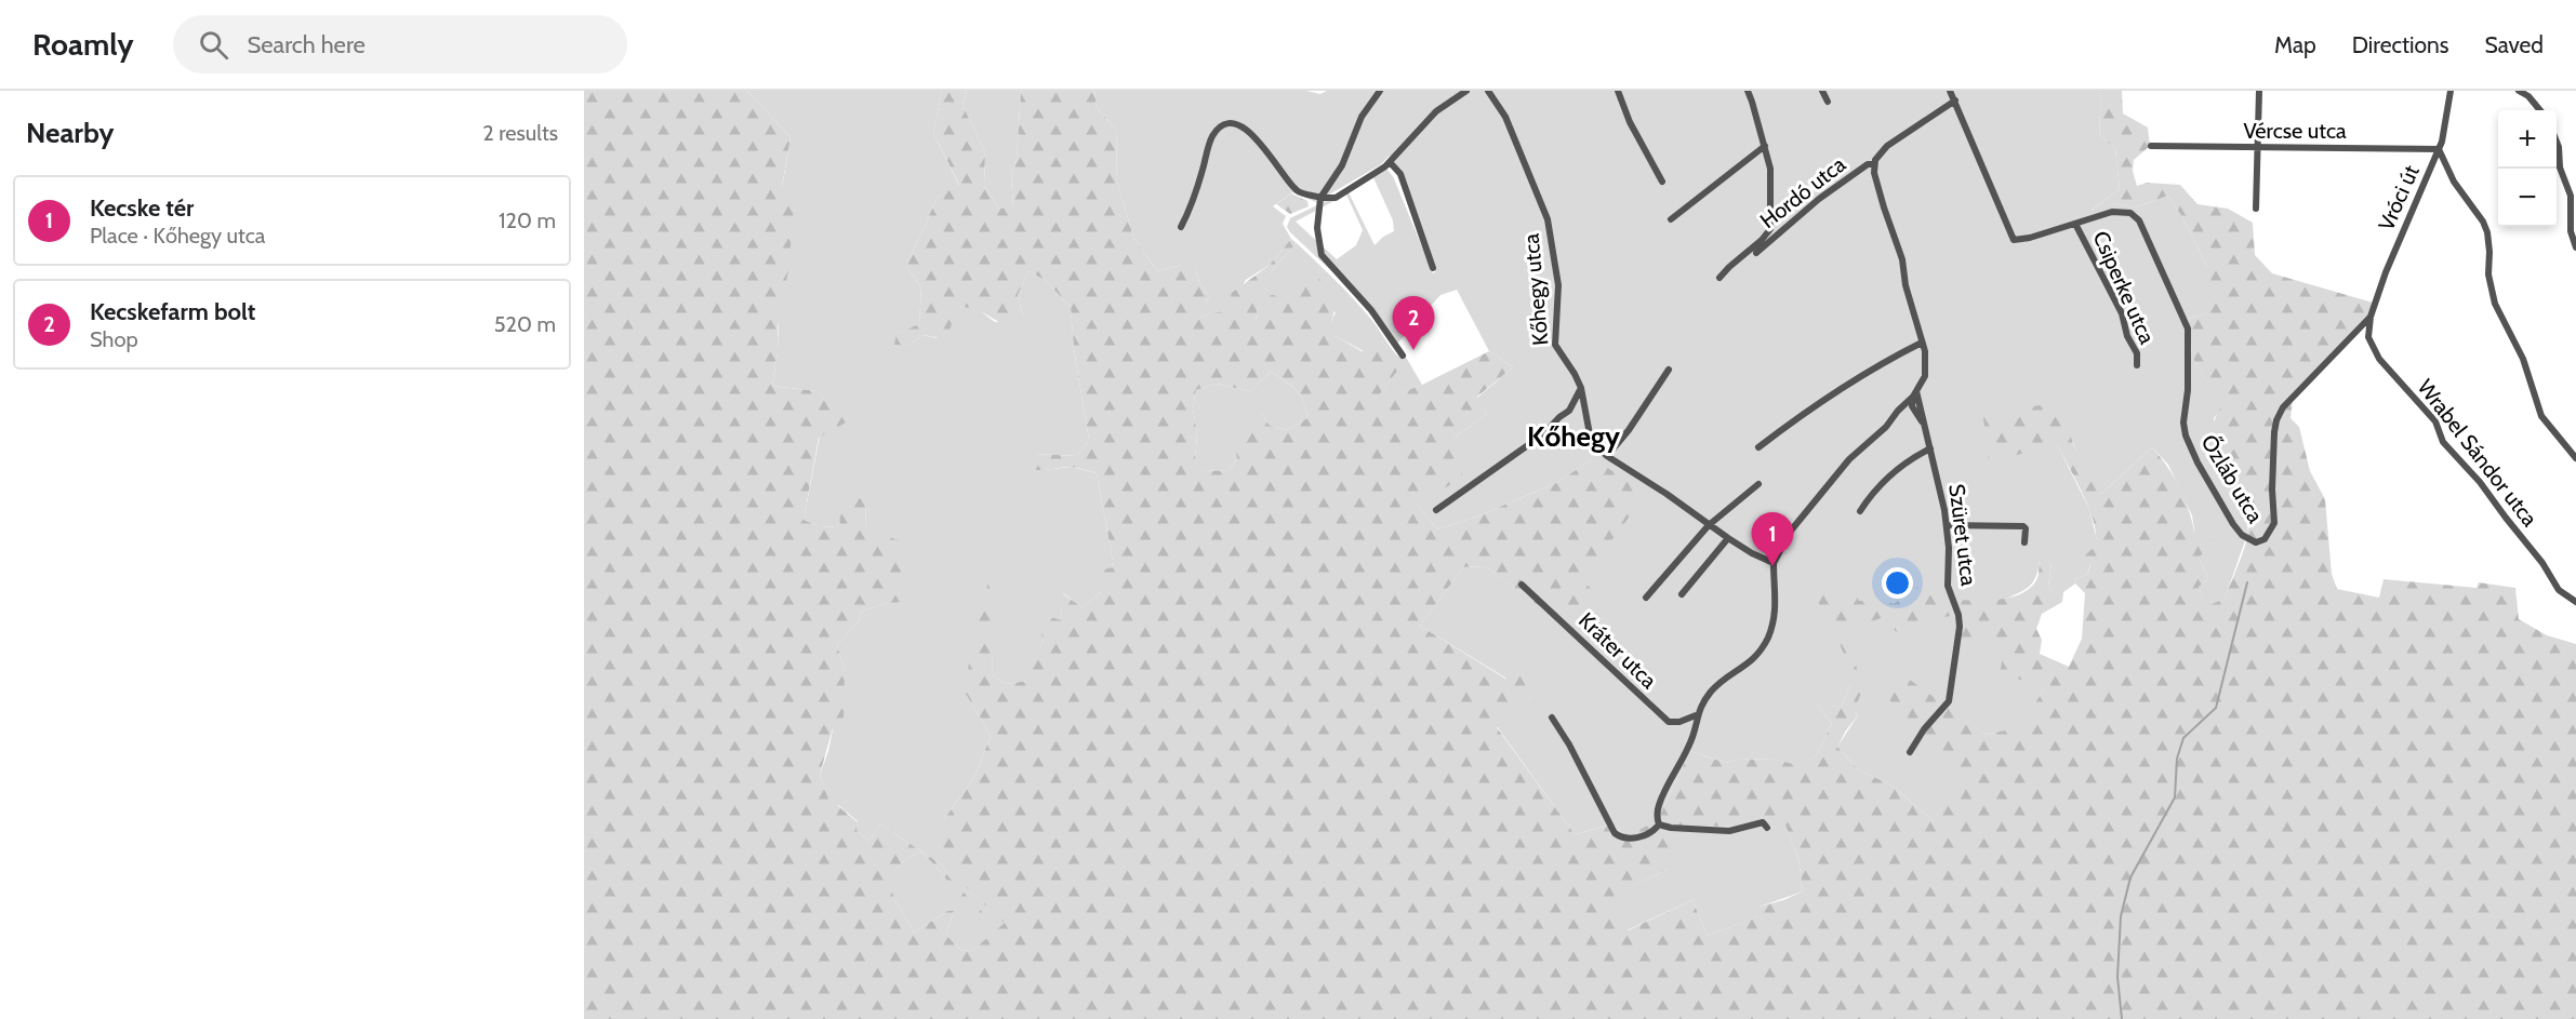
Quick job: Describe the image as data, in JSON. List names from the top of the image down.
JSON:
{
  "streets": {
    "street": [
      "Vércse utca",
      "Hordó utca",
      "Vróci út",
      "Csiperke utca",
      "Kőhegy utca",
      "Wrabel Sándor utca",
      "Őzláb utca",
      "Szüret utca",
      "Kráter utca"
    ]
  },
  "crossings": [
    ["Vércse utca", "Vróci út"],
    ["Hordó utca", "Szüret utca"],
    ["Vróci út", "Wrabel Sándor utca"],
    ["Vróci út", "Őzláb utca"],
    ["Csiperke utca", "Őzláb utca"],
    ["Kőhegy utca", "Szüret utca"],
    ["Wrabel Sándor utca", "Őzláb utca"]
  ],
  "districts": ["Kőhegy"],
  "page": {
    "header": "Roamly",
    "search": "Search here",
    "nav": ["Map", "Directions", "Saved"],
    "heading": ["Nearby", "2 results"],
    "map_buttons": ["+", "−"],
    "list": [
      {
        "mark": "1",
        "name": "Kecske tér",
        "note": "Place · Kőhegy utca",
        "value": "120 m"
      },
      {
        "mark": "2",
        "name": "Kecskefarm bolt",
        "note": "Shop",
        "value": "520 m"
      }
    ],
    "pins": ["2", "1"]
  }
}
